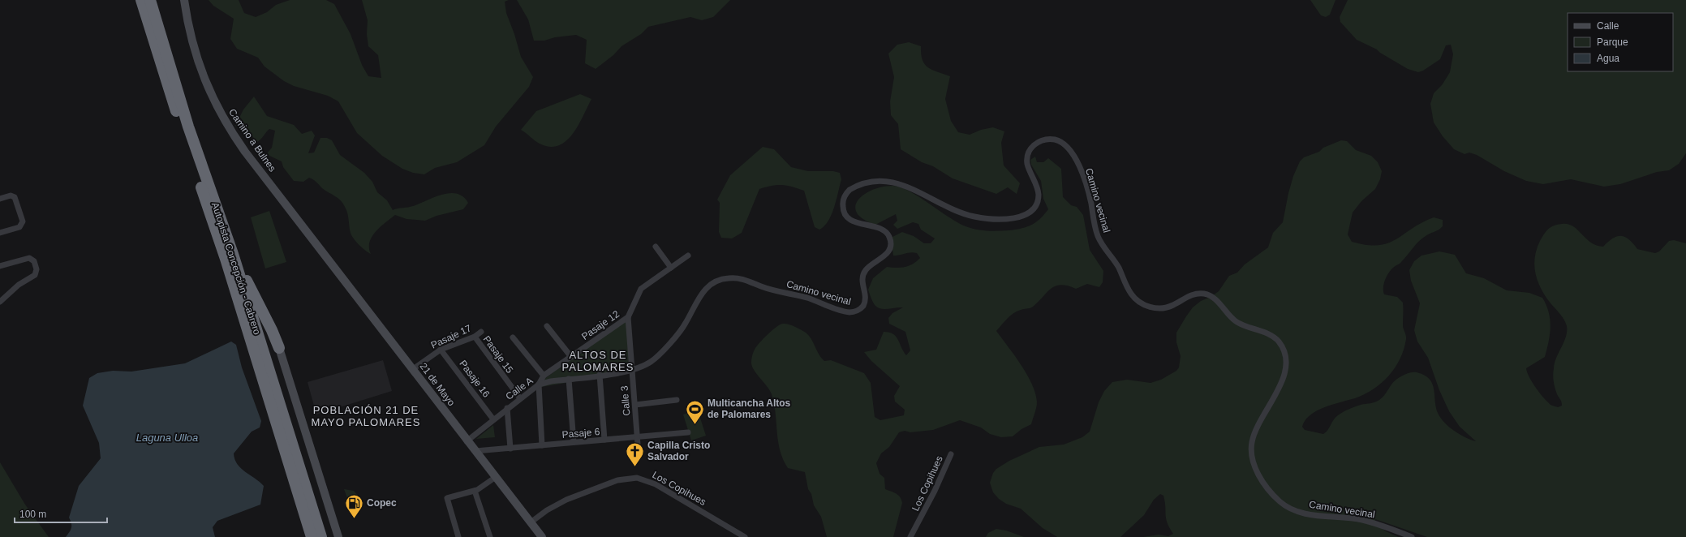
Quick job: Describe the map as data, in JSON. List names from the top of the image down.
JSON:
{
  "streets": {
    "highway": ["Autopista Concepción - Cabrero"],
    "street": [
      "Camino a Bulnes",
      "Camino vecinal",
      "Pasaje 12",
      "Pasaje 17",
      "Pasaje 15",
      "Pasaje 16",
      "21 de Mayo",
      "Calle A",
      "Calle 3",
      "Pasaje 6",
      "Los Copihues"
    ]
  },
  "crossings": [
    ["Camino a Bulnes", "21 de Mayo"],
    ["Camino vecinal", "Calle A"],
    ["Camino vecinal", "Calle 3"],
    ["Pasaje 12", "Calle A"],
    ["Pasaje 12", "Calle 3"],
    ["Pasaje 17", "Pasaje 15"],
    ["Pasaje 17", "Pasaje 16"],
    ["Pasaje 17", "21 de Mayo"],
    ["Pasaje 15", "Calle A"],
    ["Pasaje 16", "Calle A"],
    ["21 de Mayo", "Calle A"],
    ["21 de Mayo", "Pasaje 6"],
    ["21 de Mayo", "Los Copihues"],
    ["Calle A", "Calle 3"],
    ["Calle 3", "Pasaje 6"]
  ],
  "districts": ["ALTOS DE PALOMARES", "POBLACIÓN 21 DE MAYO PALOMARES"],
  "water": ["Laguna Ulloa"],
  "places": {
    "sports": ["Multicancha Altos de Palomares"],
    "church": ["Capilla Cristo Salvador"],
    "fuel station": ["Copec"]
  },
  "legend": ["Calle", "Parque", "Agua"],
  "scale_bar": "100 m"
}
